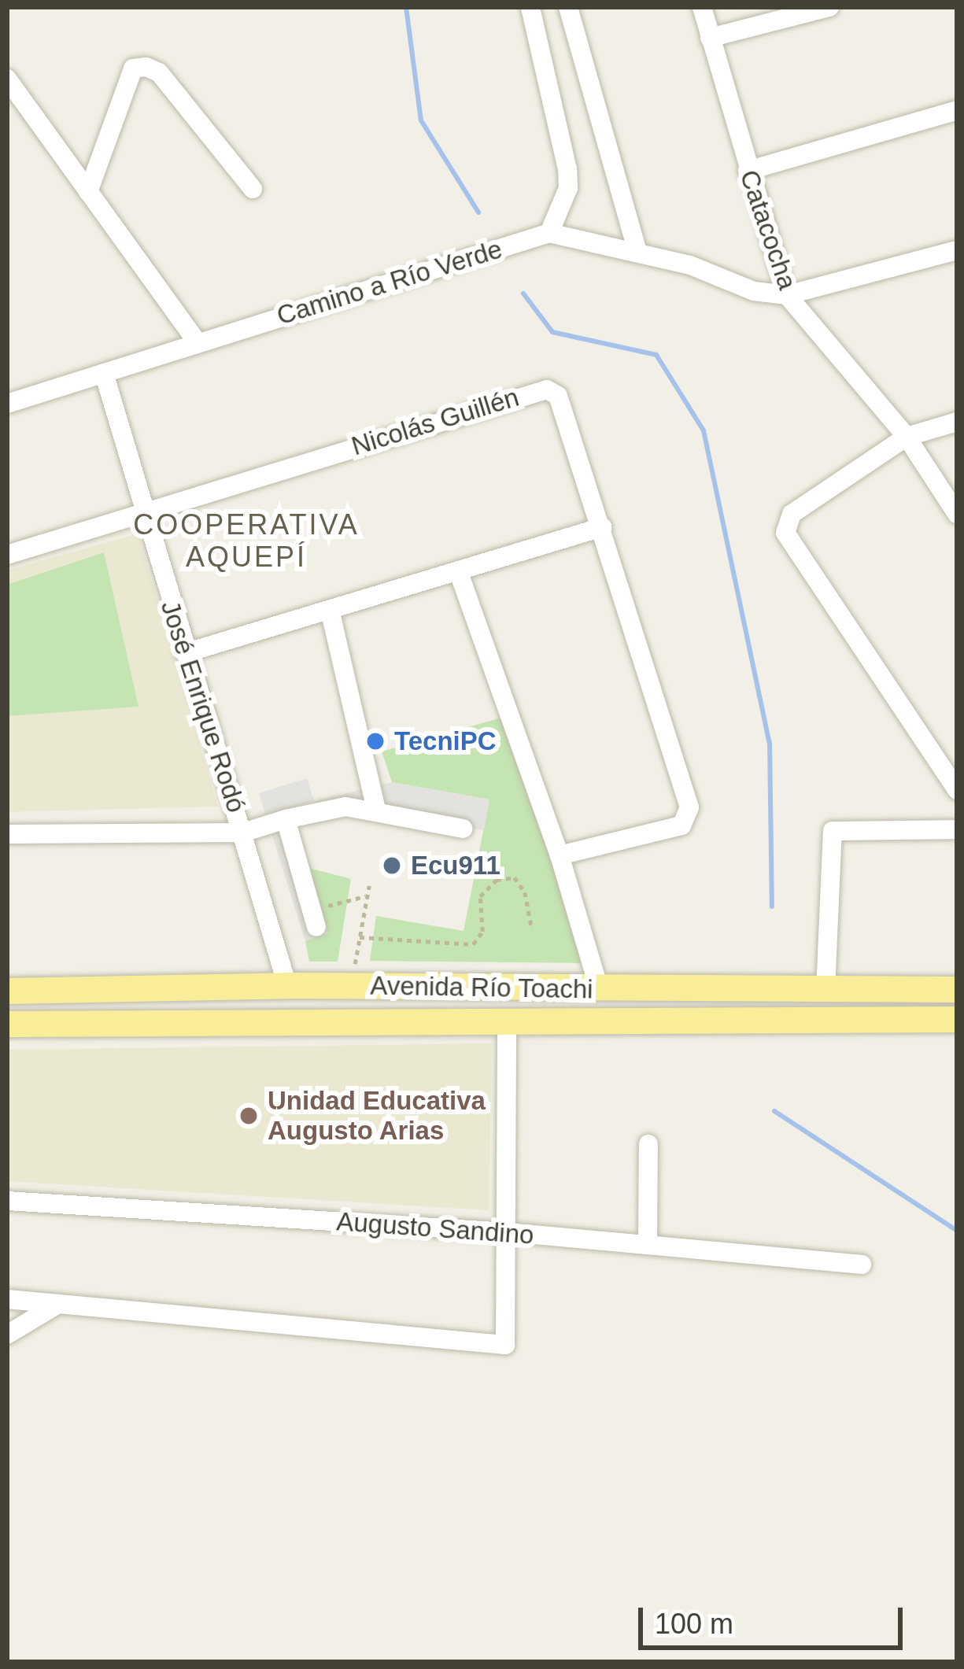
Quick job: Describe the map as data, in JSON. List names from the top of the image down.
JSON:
{
  "streets": {
    "main road": ["Avenida Río Toachi"],
    "street": [
      "Catacocha",
      "Camino a Río Verde",
      "Nicolás Guillén",
      "José Enrique Rodó",
      "Augusto Sandino"
    ]
  },
  "crossings": [
    ["Camino a Río Verde", "José Enrique Rodó"],
    ["Nicolás Guillén", "José Enrique Rodó"],
    ["José Enrique Rodó", "Avenida Río Toachi"]
  ],
  "districts": ["COOPERATIVA AQUEPÍ"],
  "places": ["TecniPC", "Ecu911", "Unidad Educativa Augusto Arias"],
  "scale_bar": "100 m"
}
